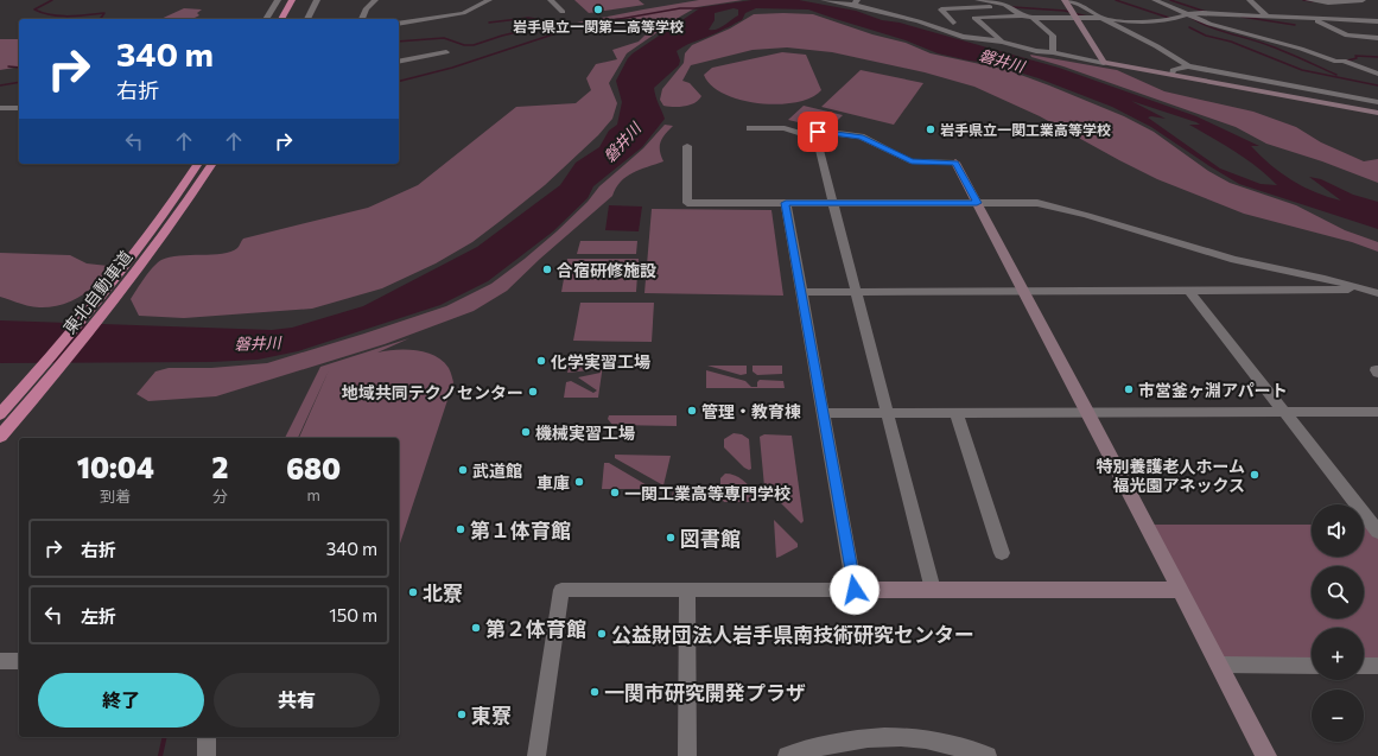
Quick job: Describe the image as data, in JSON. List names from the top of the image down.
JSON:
{
  "streets": {
    "highway": ["東北自動車道"]
  },
  "water": ["磐井川"],
  "places": [
    "岩手県立一関第二高等学校",
    "岩手県立一関工業高等学校",
    "合宿研修施設",
    "化学実習工場",
    "市営釜ヶ淵アパート",
    "地域共同テクノセンター",
    "管理・教育棟",
    "機械実習工場",
    "武道館",
    "特別養護老人ホーム 福光園アネックス",
    "車庫",
    "一関工業高等専門学校",
    "第１体育館",
    "図書館",
    "北寮",
    "第２体育館",
    "公益財団法人岩手県南技術研究センター",
    "一関市研究開発プラザ",
    "東寮"
  ],
  "page": {
    "turn": ["340 m", "右折"],
    "eta": [
      "10:04",
      "到着",
      "2",
      "分",
      "680",
      "m"
    ],
    "map_buttons": ["+", "−"],
    "list": [
      {
        "name": "右折",
        "value": "340 m"
      },
      {
        "name": "左折",
        "value": "150 m"
      }
    ],
    "buttons": ["終了", "共有"]
  }
}
